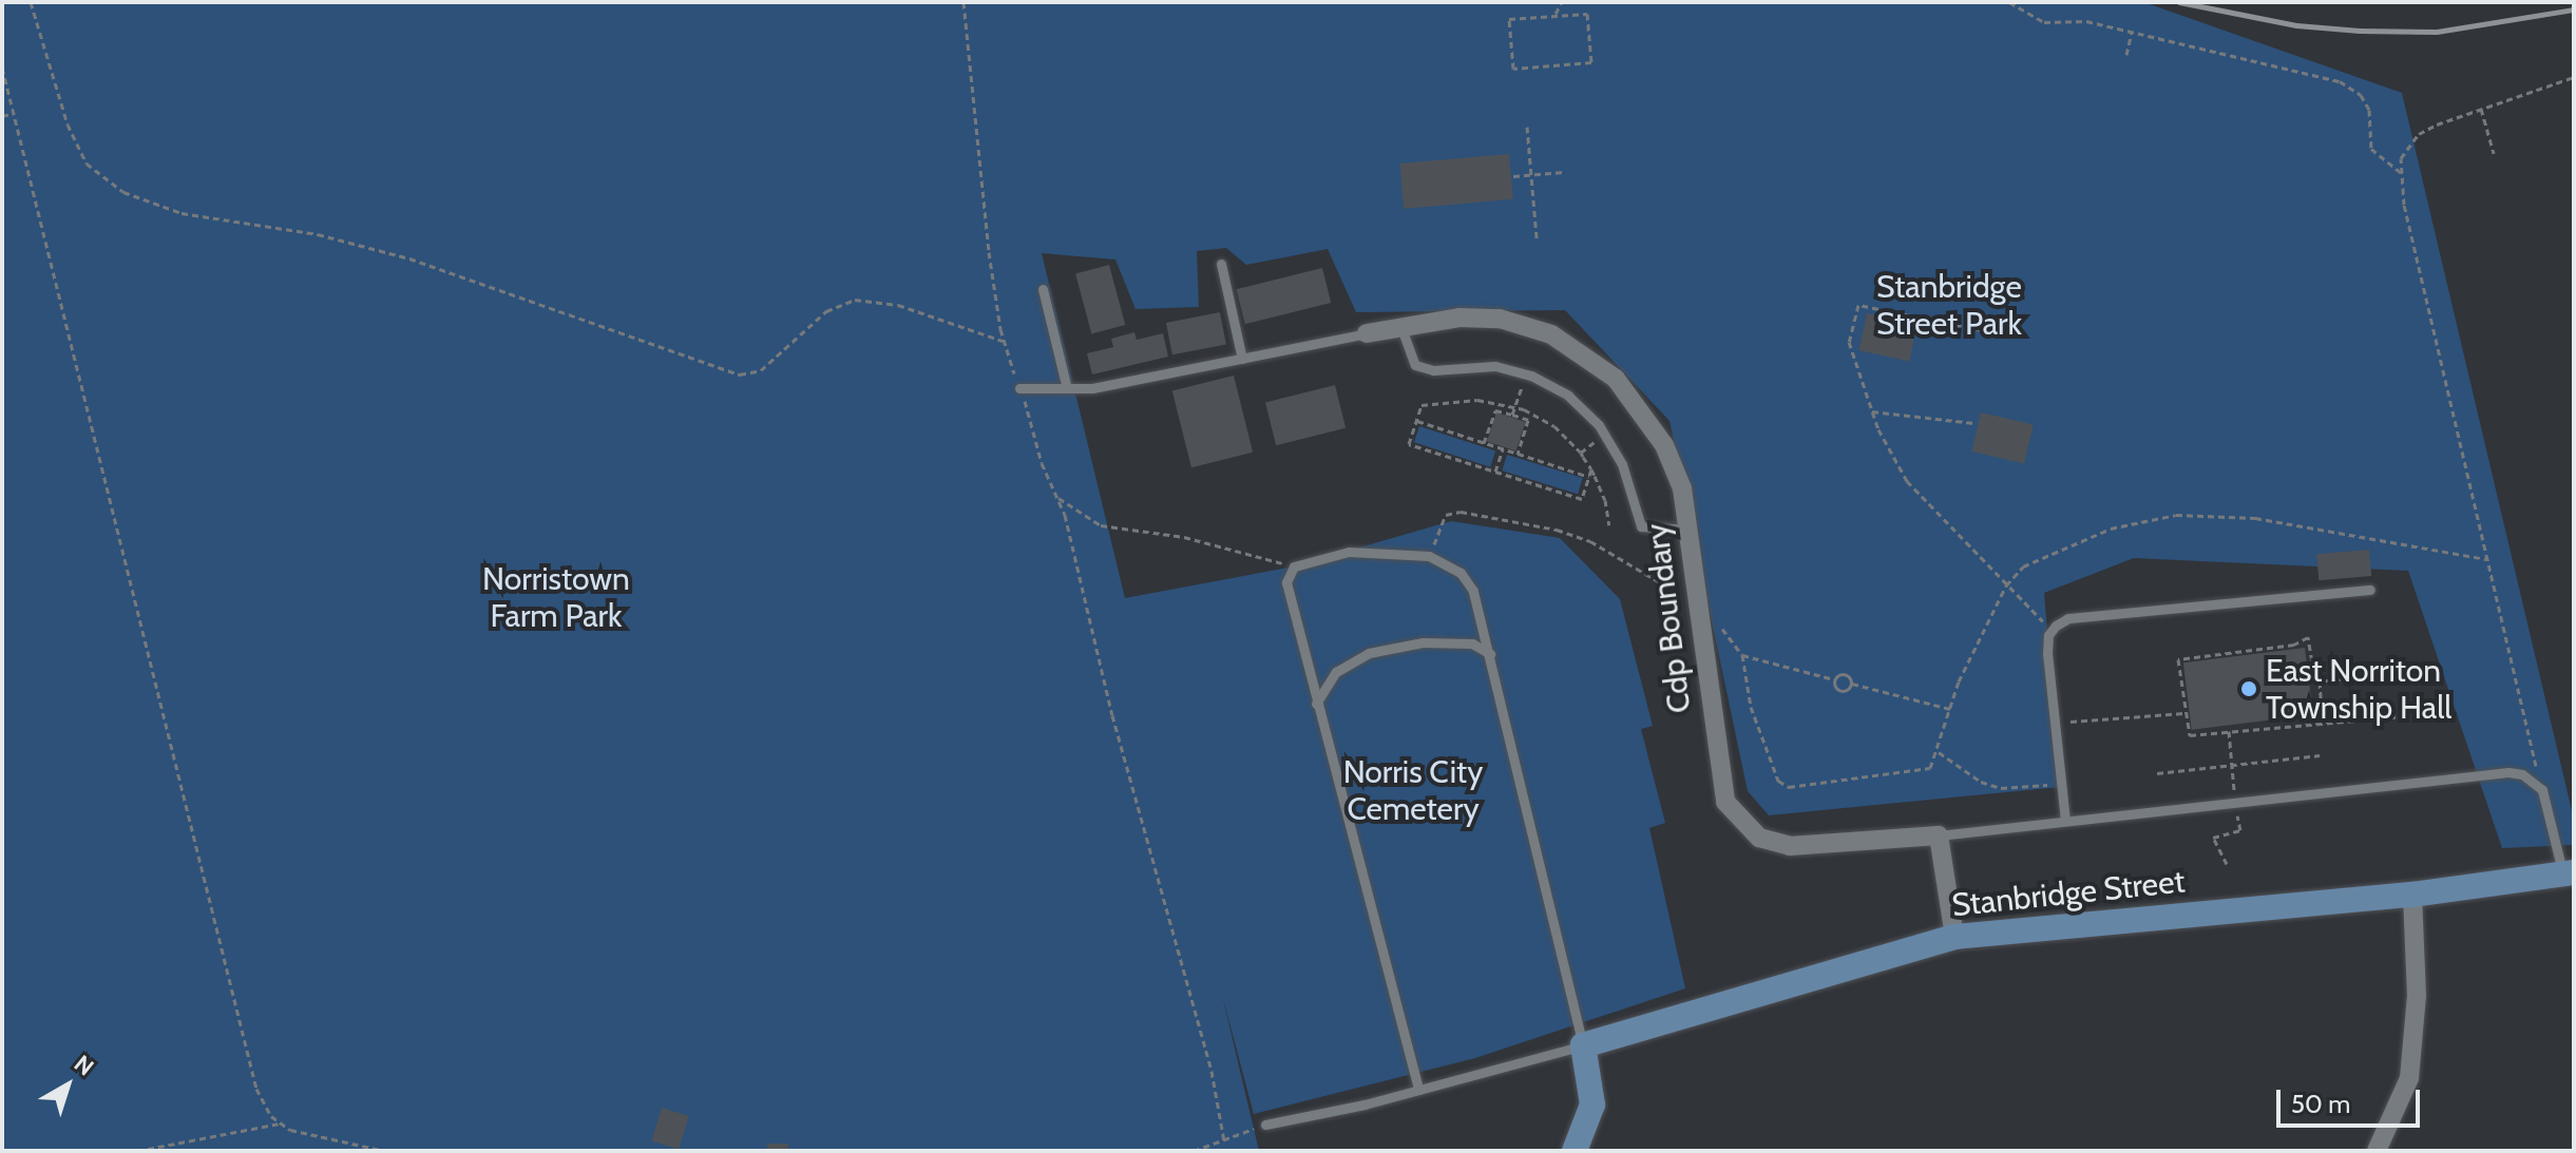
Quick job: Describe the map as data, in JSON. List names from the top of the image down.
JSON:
{
  "streets": {
    "street": ["Cdp Boundary", "Stanbridge Street"]
  },
  "parks": ["Stanbridge Street Park", "Norristown Farm Park", "Norris City Cemetery"],
  "places": ["East Norriton Township Hall"],
  "scale_bar": "50 m",
  "north": "top right"
}
